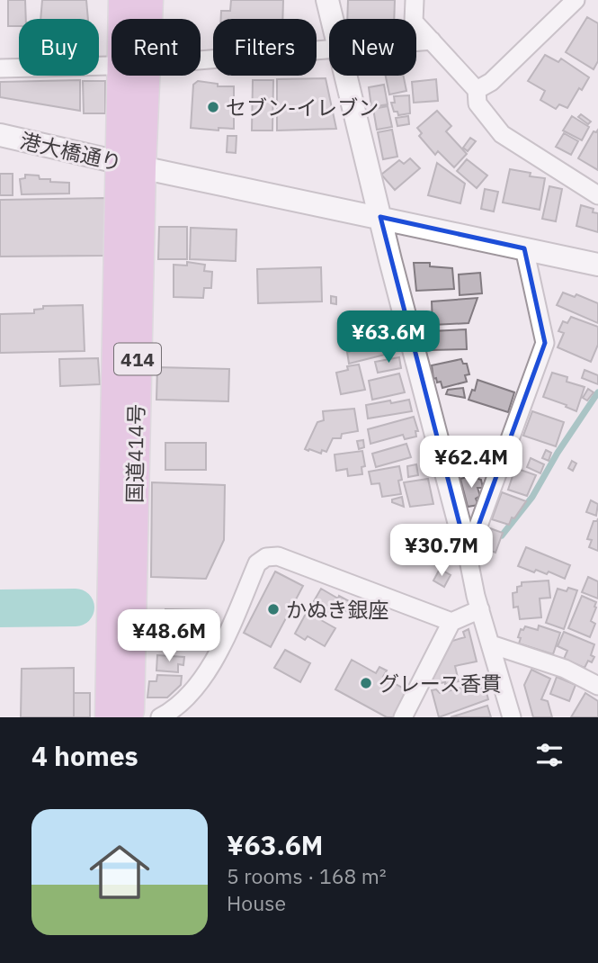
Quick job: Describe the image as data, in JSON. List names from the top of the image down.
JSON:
{
  "streets": {
    "highway": ["414", "国道414号"],
    "street": ["港大橋通り"]
  },
  "crossings": [
    ["港大橋通り", "国道414号"]
  ],
  "places": ["セブン-イレブン", "かぬき銀座", "グレース香貫"],
  "page": {
    "chip": [
      "Buy",
      "Rent",
      "Filters",
      "New"
    ],
    "price": [
      "¥63.6M",
      "¥62.4M",
      "¥30.7M",
      "¥48.6M"
    ],
    "heading": "4 homes",
    "list": [
      {
        "name": "¥63.6M",
        "note": "5 rooms · 168 m² · House"
      }
    ]
  }
}
